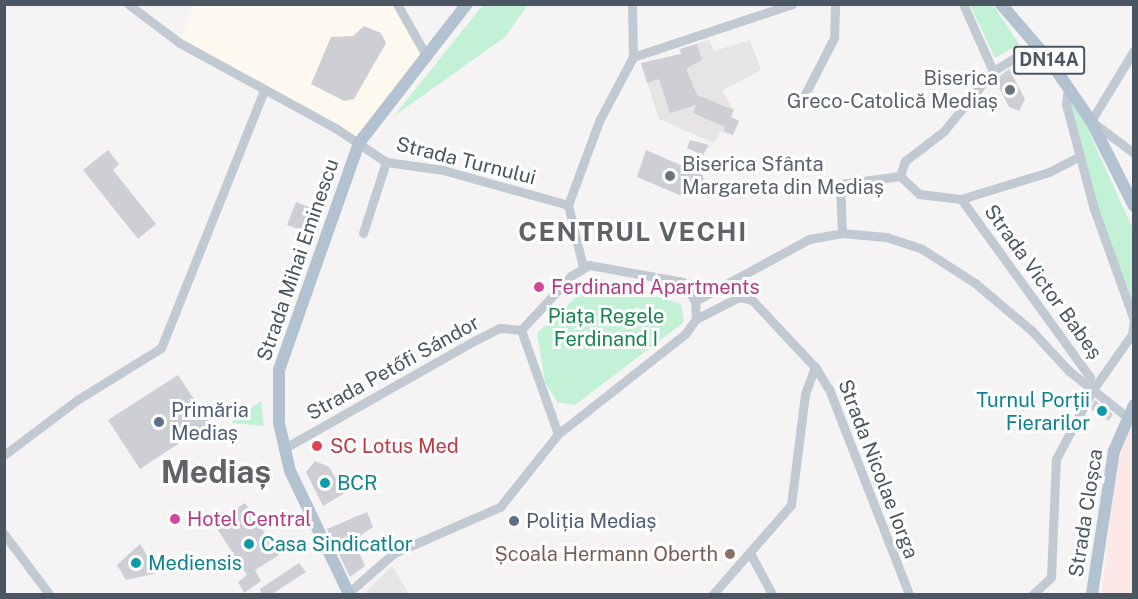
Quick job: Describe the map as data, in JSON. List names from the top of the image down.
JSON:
{
  "streets": {
    "main road": ["DN14A", "Strada Mihai Eminescu", "Strada Cloșca"],
    "street": [
      "Strada Turnului",
      "Strada Victor Babeș",
      "Strada Petőfi Sándor",
      "Strada Nicolae Iorga"
    ]
  },
  "crossings": [
    ["Strada Turnului", "Strada Mihai Eminescu"],
    ["Strada Mihai Eminescu", "Strada Petőfi Sándor"]
  ],
  "districts": ["CENTRUL VECHI", "Mediaș"],
  "parks": ["Piața Regele Ferdinand I"],
  "places": [
    "Biserica Greco-Catolică Mediaș",
    "Biserica Sfânta Margareta din Mediaș",
    "Ferdinand Apartments",
    "Turnul Porții Fierarilor",
    "Primăria Mediaș",
    "SC Lotus Med",
    "BCR",
    "Hotel Central",
    "Poliția Mediaș",
    "Casa Sindicatlor",
    "Școala Hermann Oberth",
    "Mediensis"
  ]
}
